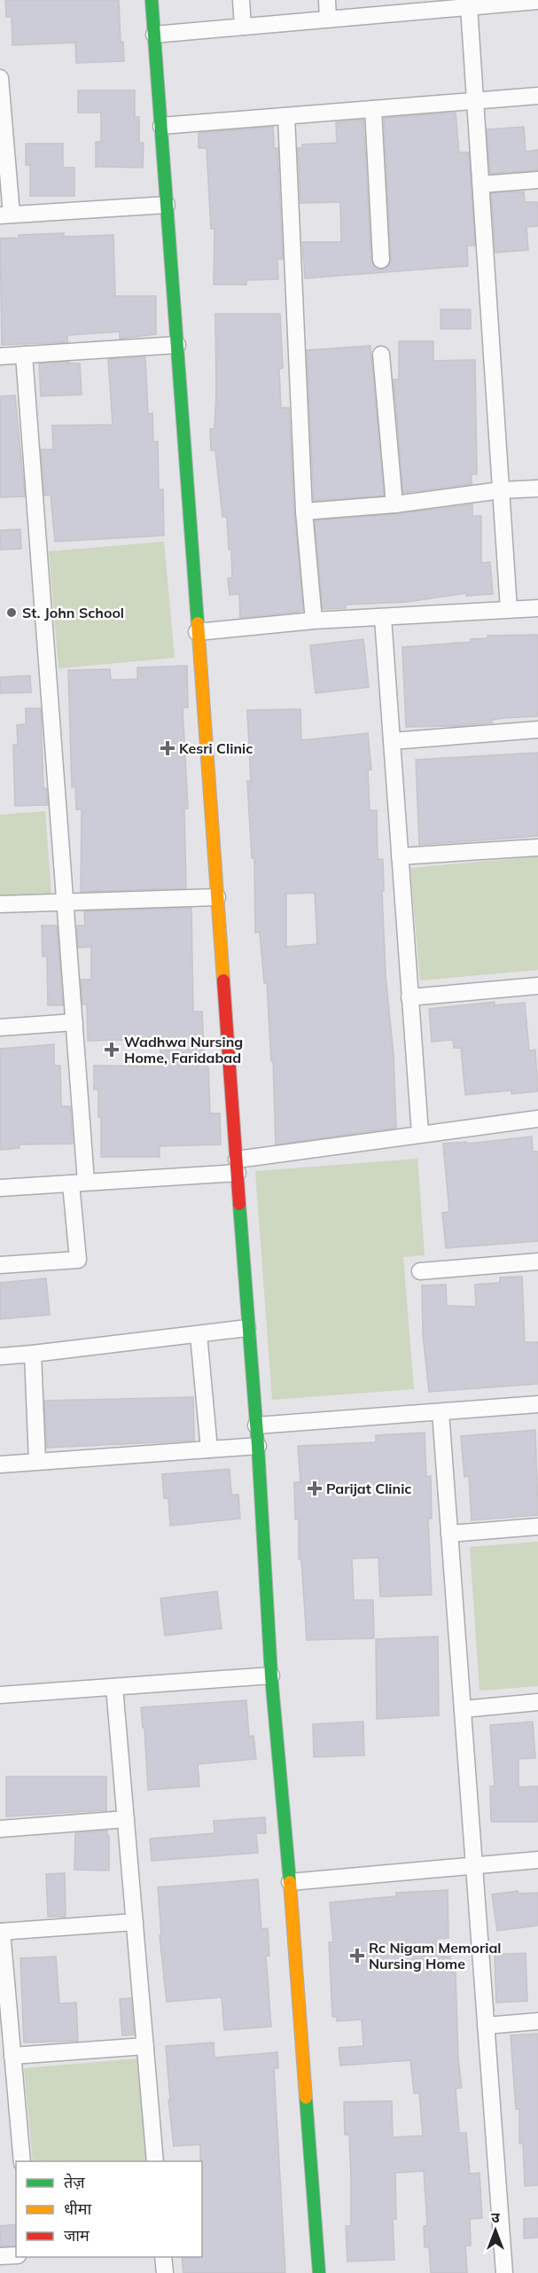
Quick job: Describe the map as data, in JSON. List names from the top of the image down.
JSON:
{
  "places": {
    "other": ["St. John School"],
    "health": [
      "Kesri Clinic",
      "Wadhwa Nursing Home, Faridabad",
      "Parijat Clinic",
      "Rc Nigam Memorial Nursing Home"
    ]
  },
  "legend": ["तेज़", "धीमा", "जाम"],
  "north": "top"
}
